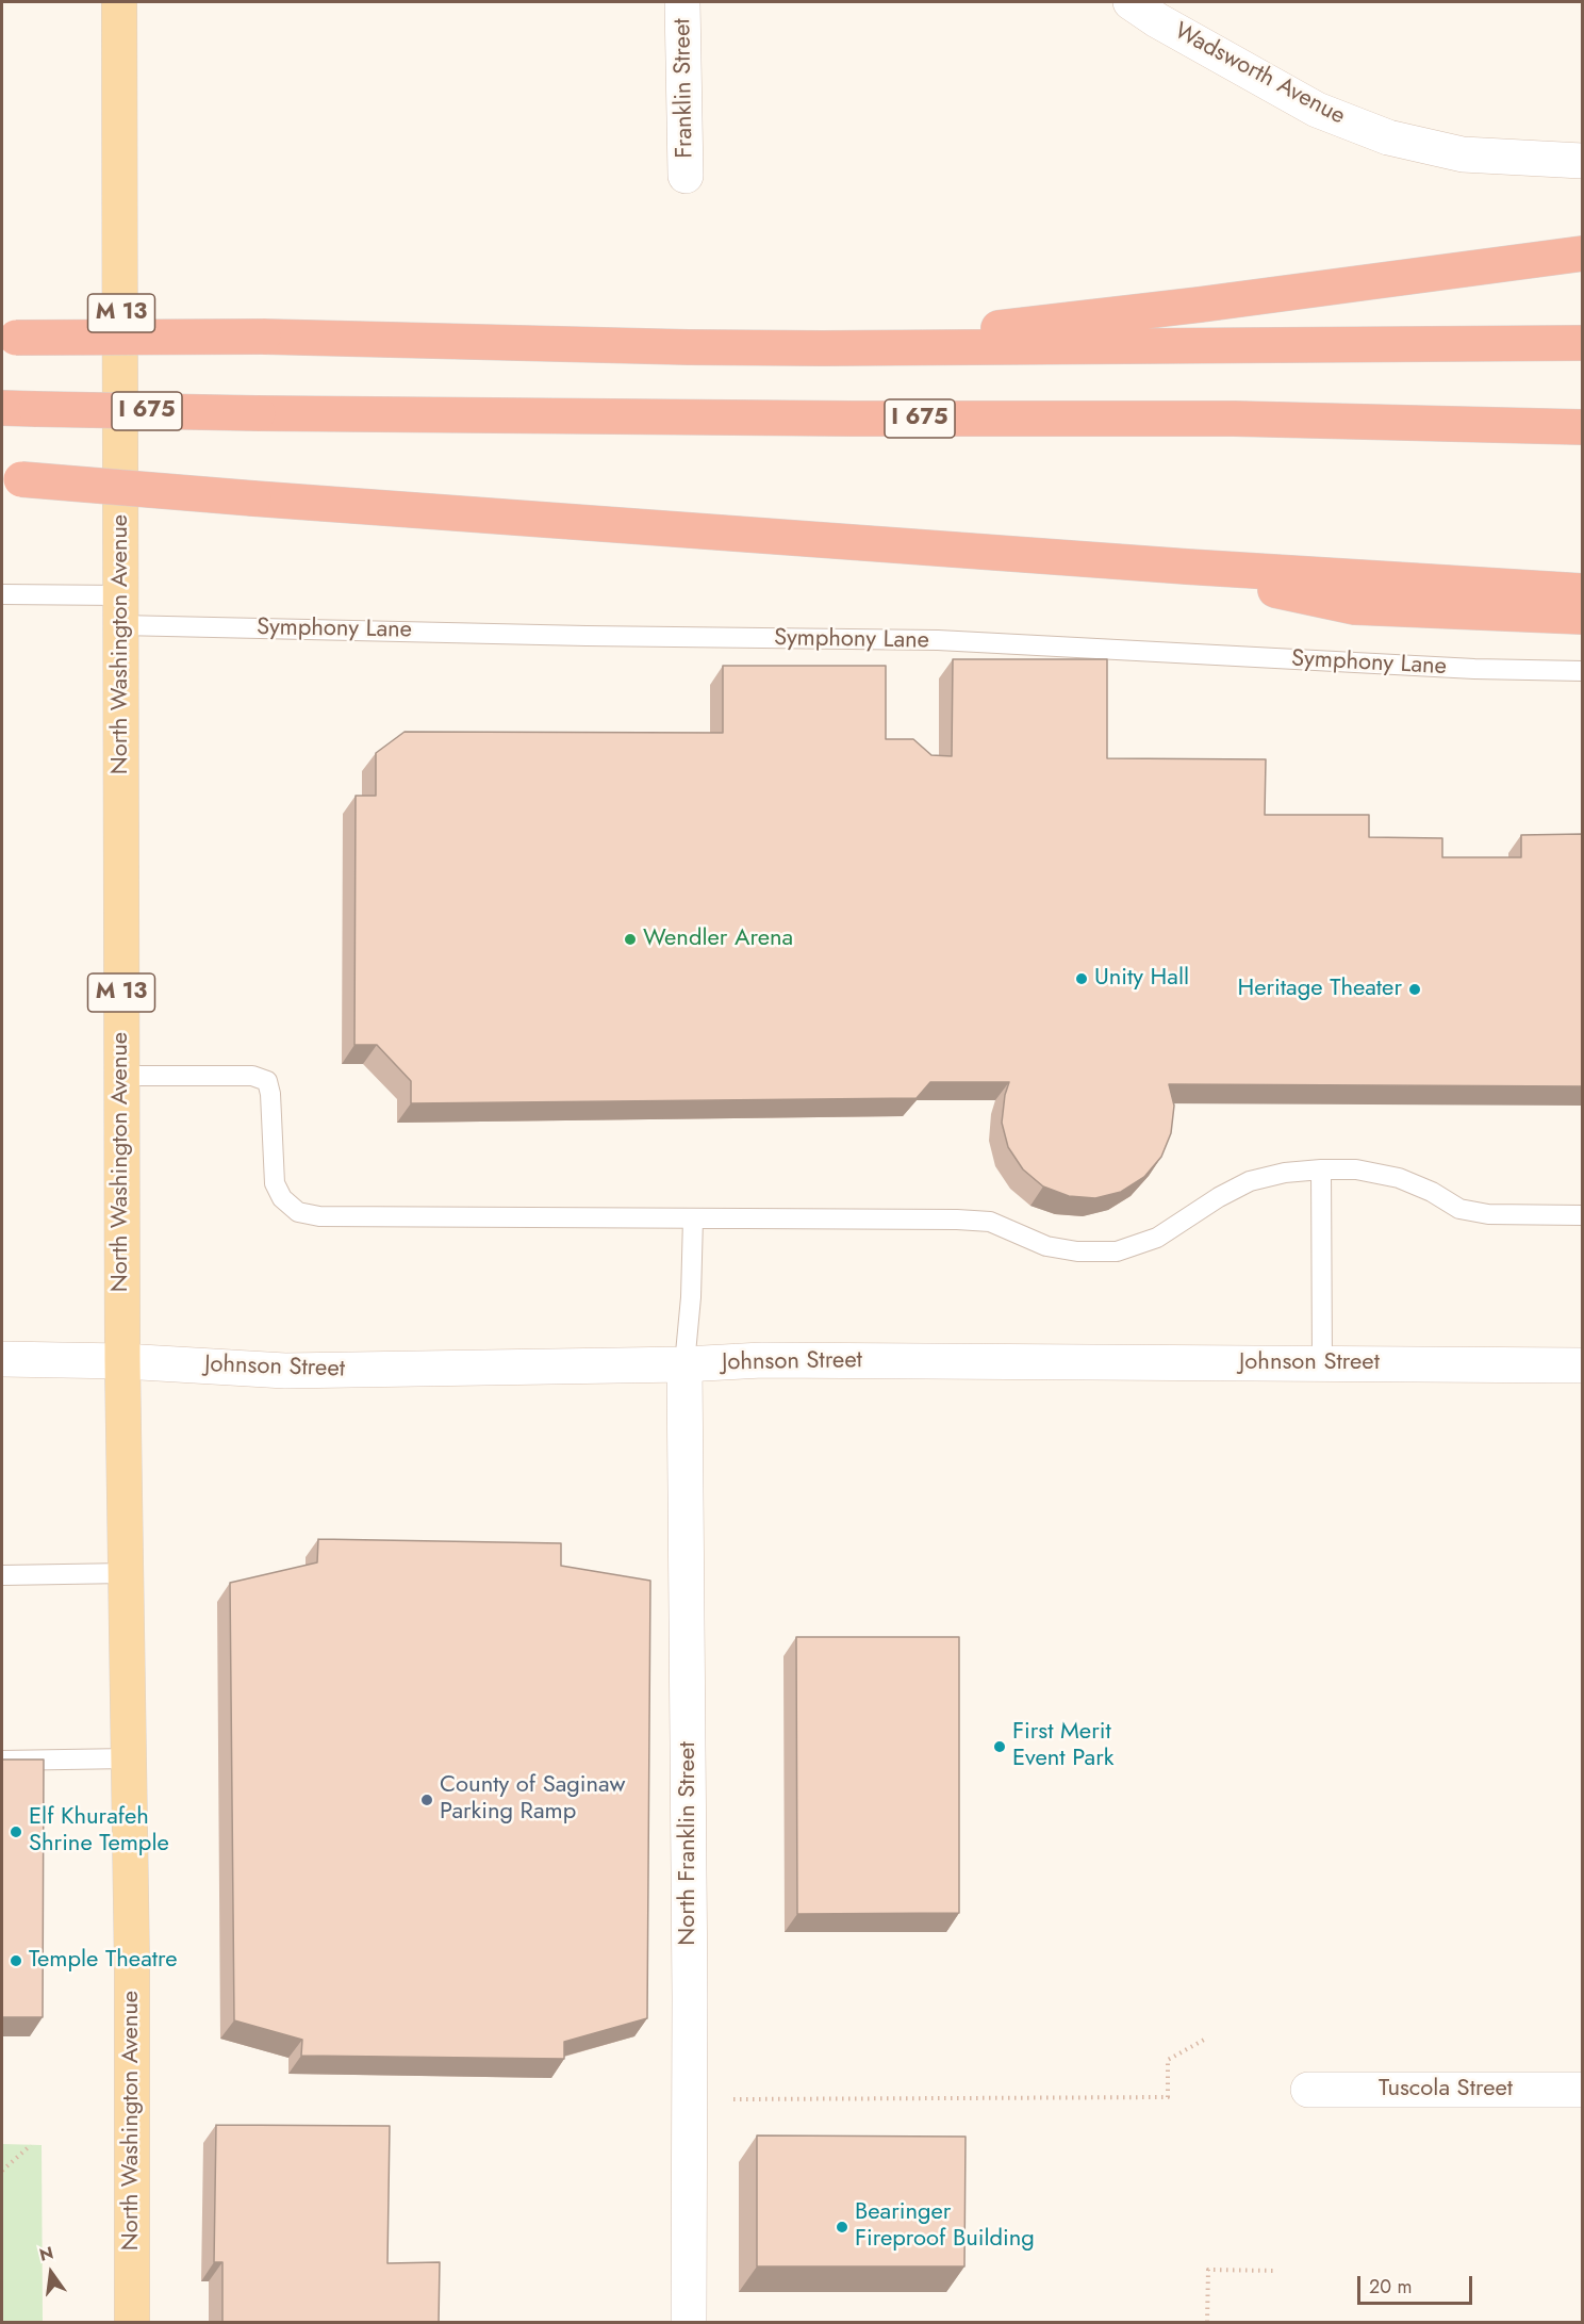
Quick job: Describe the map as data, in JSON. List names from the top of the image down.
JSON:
{
  "streets": {
    "highway": ["I 675"],
    "main road": ["M 13", "North Washington Avenue"],
    "street": [
      "Wadsworth Avenue",
      "Franklin Street",
      "Johnson Street",
      "North Franklin Street",
      "Tuscola Street"
    ],
    "lane": ["Symphony Lane"]
  },
  "crossings": [
    ["Symphony Lane", "North Washington Avenue"],
    ["North Washington Avenue", "Johnson Street"],
    ["Johnson Street", "North Franklin Street"]
  ],
  "places": [
    "Wendler Arena",
    "Unity Hall",
    "Heritage Theater",
    "First Merit Event Park",
    "County of Saginaw Parking Ramp",
    "Elf Khurafeh Shrine Temple",
    "Temple Theatre",
    "Bearinger Fireproof Building"
  ],
  "scale_bar": "20 m",
  "north": "top"
}
